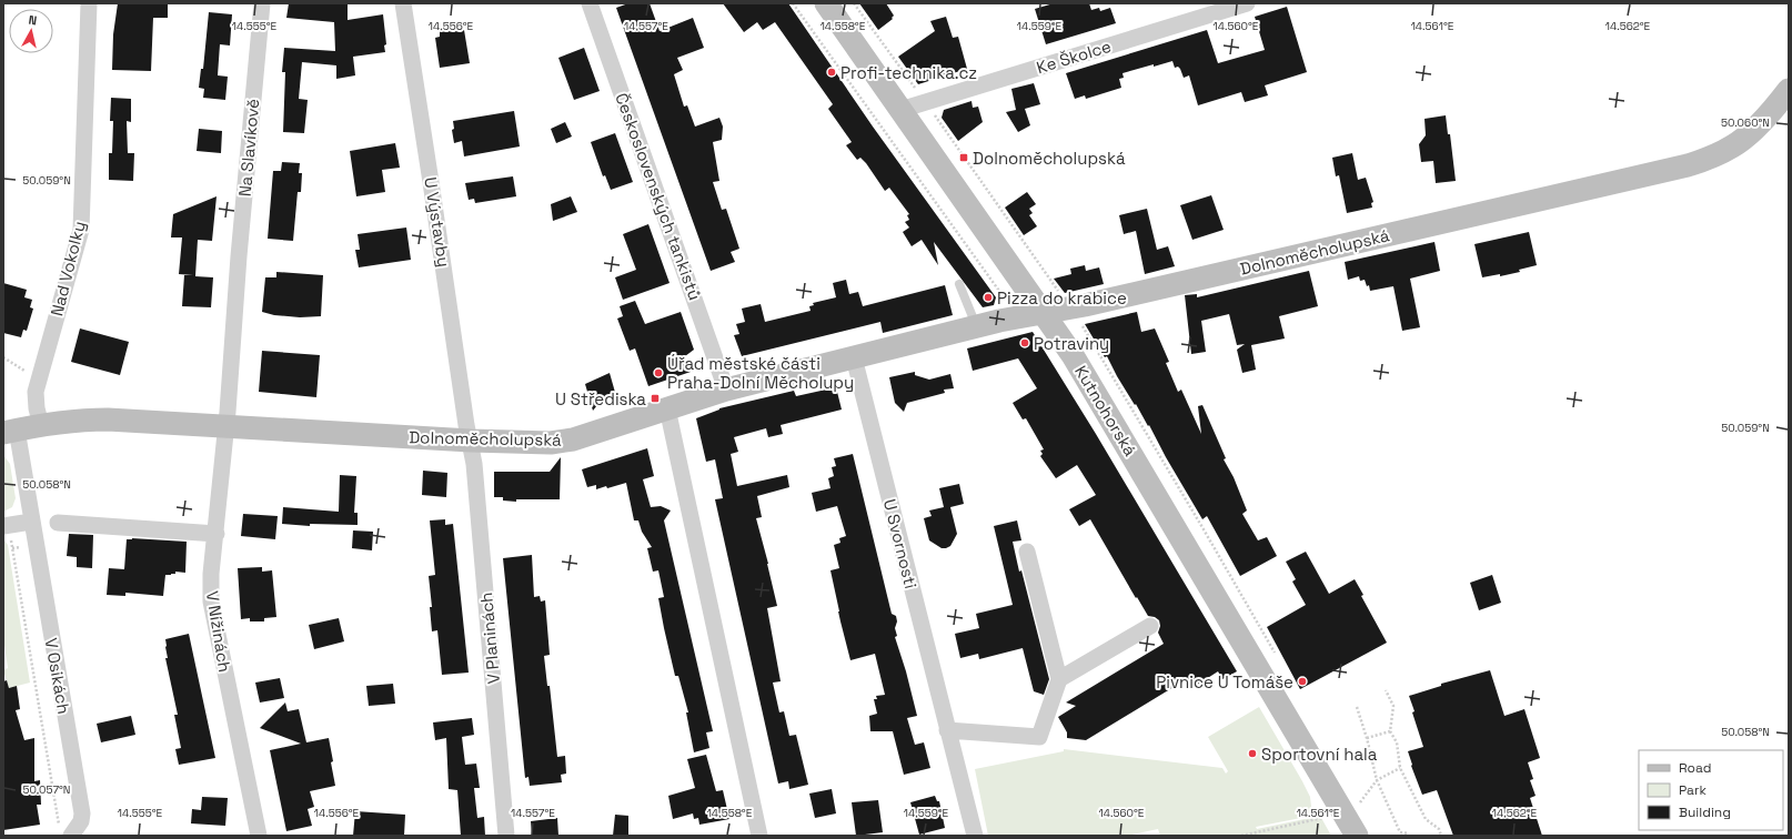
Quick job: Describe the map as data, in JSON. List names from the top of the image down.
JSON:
{
  "streets": {
    "street": [
      "Ke Školce",
      "Na Slavíkově",
      "Československých tankistů",
      "U Výstavby",
      "Dolnoměcholupská",
      "Nad Vokolky",
      "Kutnohorská",
      "U Svornosti",
      "V Nížinách",
      "V Planinách",
      "V Osikách"
    ]
  },
  "crossings": [
    ["Ke Školce", "Kutnohorská"],
    ["Na Slavíkově", "Dolnoměcholupská"],
    ["Na Slavíkově", "V Nížinách"],
    ["Československých tankistů", "Dolnoměcholupská"],
    ["U Výstavby", "Dolnoměcholupská"],
    ["U Výstavby", "V Planinách"],
    ["Dolnoměcholupská", "Nad Vokolky"],
    ["Dolnoměcholupská", "Kutnohorská"],
    ["Dolnoměcholupská", "U Svornosti"],
    ["Dolnoměcholupská", "V Nížinách"],
    ["Dolnoměcholupská", "V Planinách"],
    ["Dolnoměcholupská", "V Osikách"]
  ],
  "places": {
    "other": [
      "Profi-technika.cz",
      "Pizza do krabice",
      "Potraviny",
      "Úřad městské části Praha-Dolní Měcholupy",
      "Pivnice U Tomáše",
      "Sportovní hala"
    ],
    "transit": ["Dolnoměcholupská", "U Střediska"]
  },
  "legend": ["Road", "Park", "Building"],
  "north": "top",
  "coordinates": [
    "14.555°E",
    "14.556°E",
    "14.557°E",
    "14.558°E",
    "14.559°E",
    "14.560°E",
    "14.561°E",
    "14.562°E",
    "50.060°N",
    "50.059°N",
    "50.058°N",
    "50.057°N"
  ]
}
